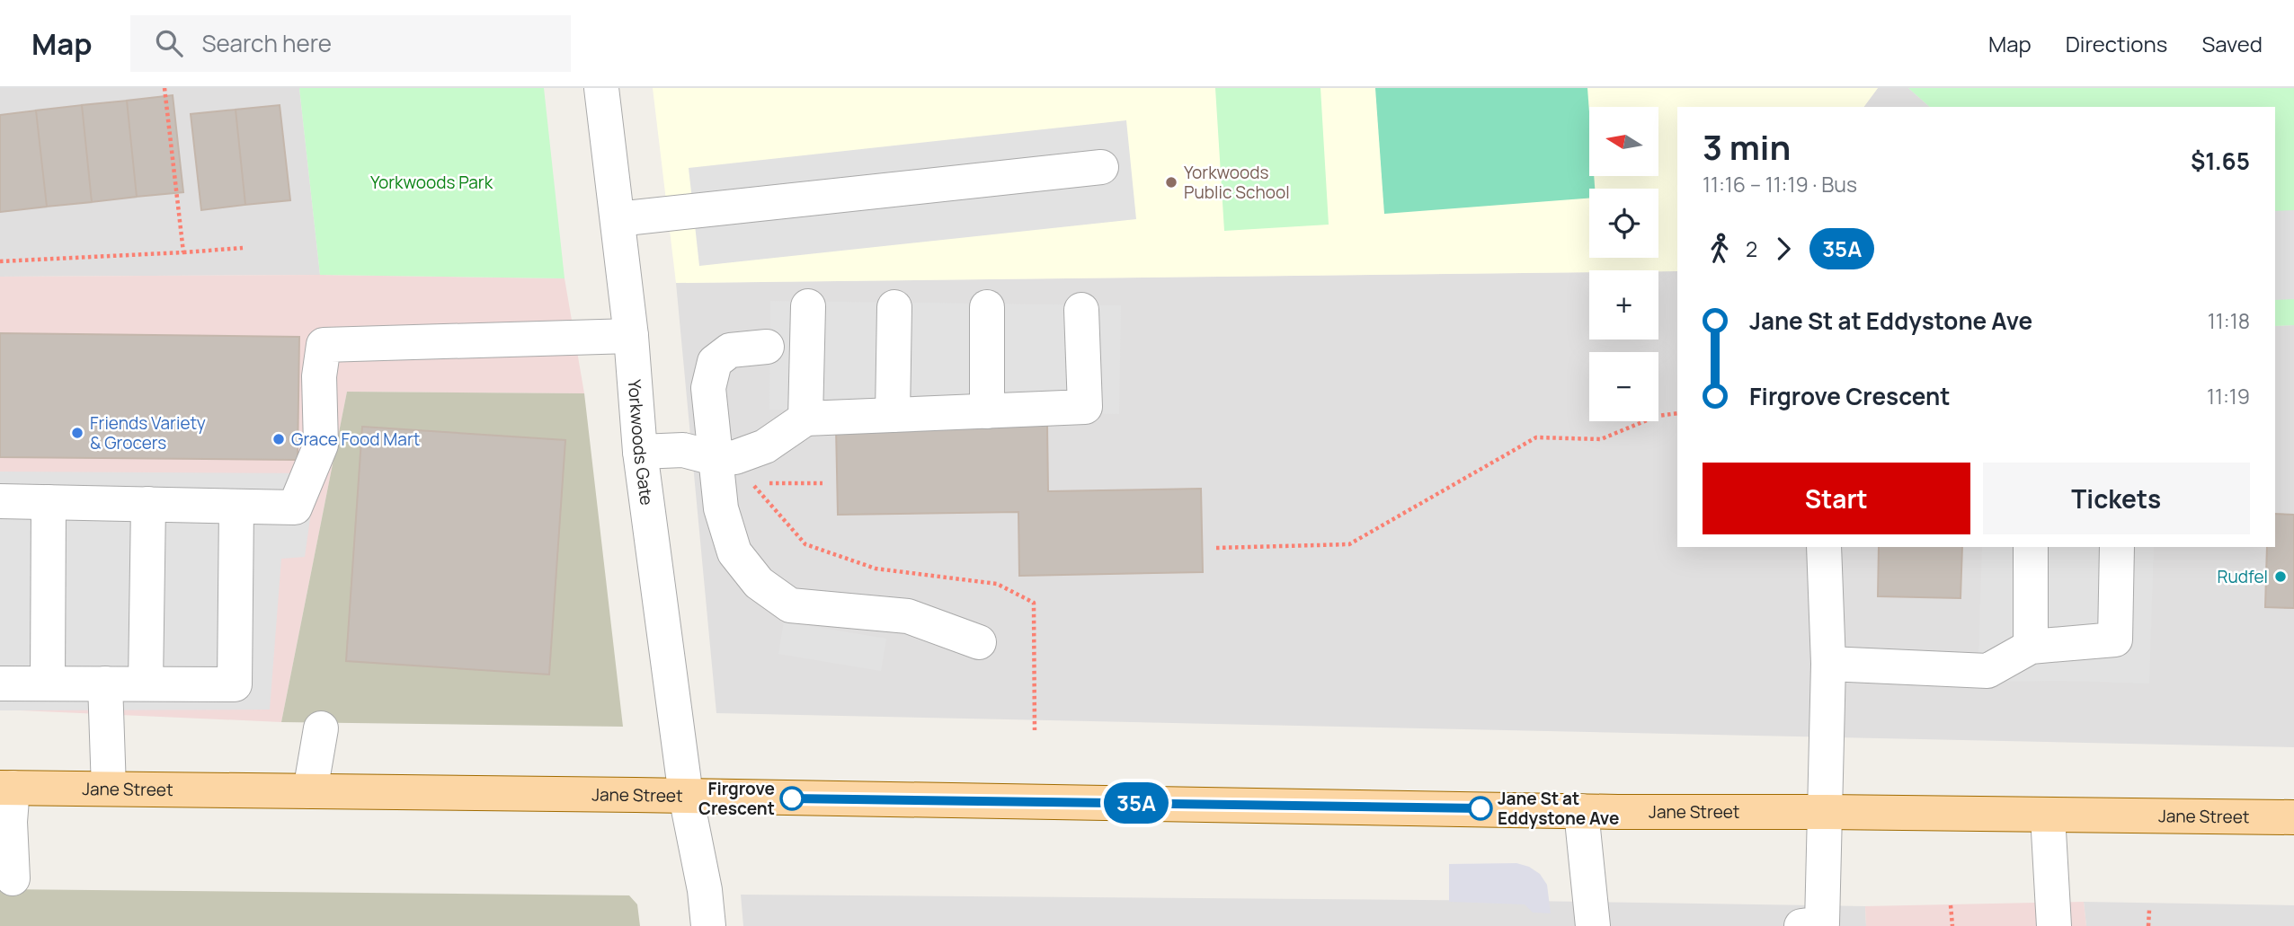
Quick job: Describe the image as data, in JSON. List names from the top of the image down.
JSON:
{
  "streets": {
    "main road": ["Jane Street"],
    "street": ["Yorkwoods Gate"]
  },
  "crossings": [
    ["Yorkwoods Gate", "Jane Street"]
  ],
  "parks": ["Yorkwoods Park"],
  "places": [
    "Yorkwoods Public School",
    "Friends Variety & Grocers",
    "Grace Food Mart",
    "Rudfel",
    "Firgrove Crescent",
    "Jane St at Eddystone Ave"
  ],
  "lines": ["bus line 35A"],
  "north": "left",
  "page": {
    "header": "Map",
    "search": "Search here",
    "nav": ["Map", "Directions", "Saved"],
    "on_map": "35A",
    "map_buttons": ["+", "−"],
    "heading": ["3 min", "11:16 – 11:19 · Bus", "$1.65"],
    "legs": ["2", "35A"],
    "list": [
      {
        "name": "Jane St at Eddystone Ave",
        "value": "11:18"
      },
      {
        "name": "Firgrove Crescent",
        "value": "11:19"
      }
    ],
    "buttons": ["Start", "Tickets"]
  }
}
